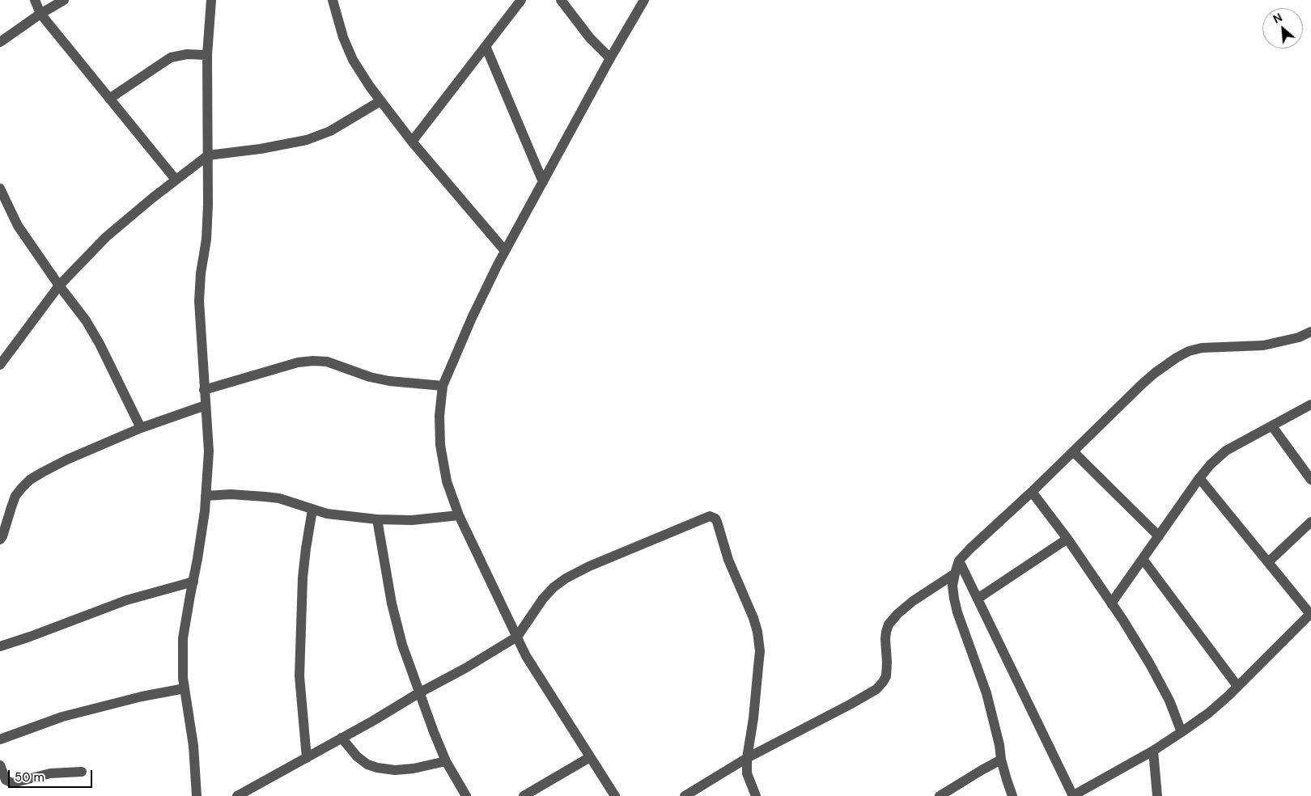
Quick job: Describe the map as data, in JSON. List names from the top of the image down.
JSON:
{
  "scale_bar": "50 m",
  "north": "top left"
}
